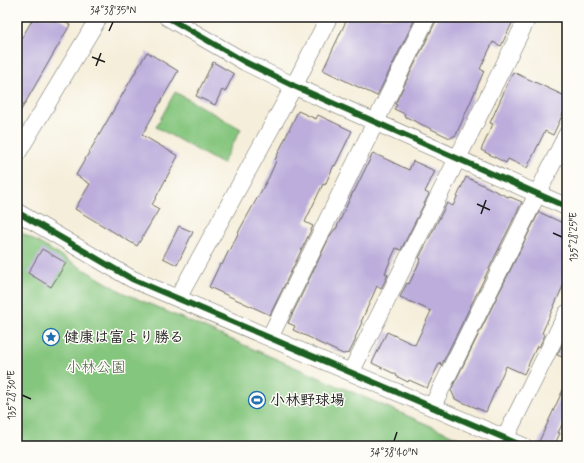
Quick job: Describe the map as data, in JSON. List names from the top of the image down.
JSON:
{
  "parks": ["小林公園"],
  "places": {
    "place": ["健康は富より勝る"],
    "sports": ["小林野球場"]
  },
  "coordinates": [
    "34°38'35\"N",
    "135°28'25\"E",
    "135°28'30\"E",
    "34°38'40\"N"
  ]
}
